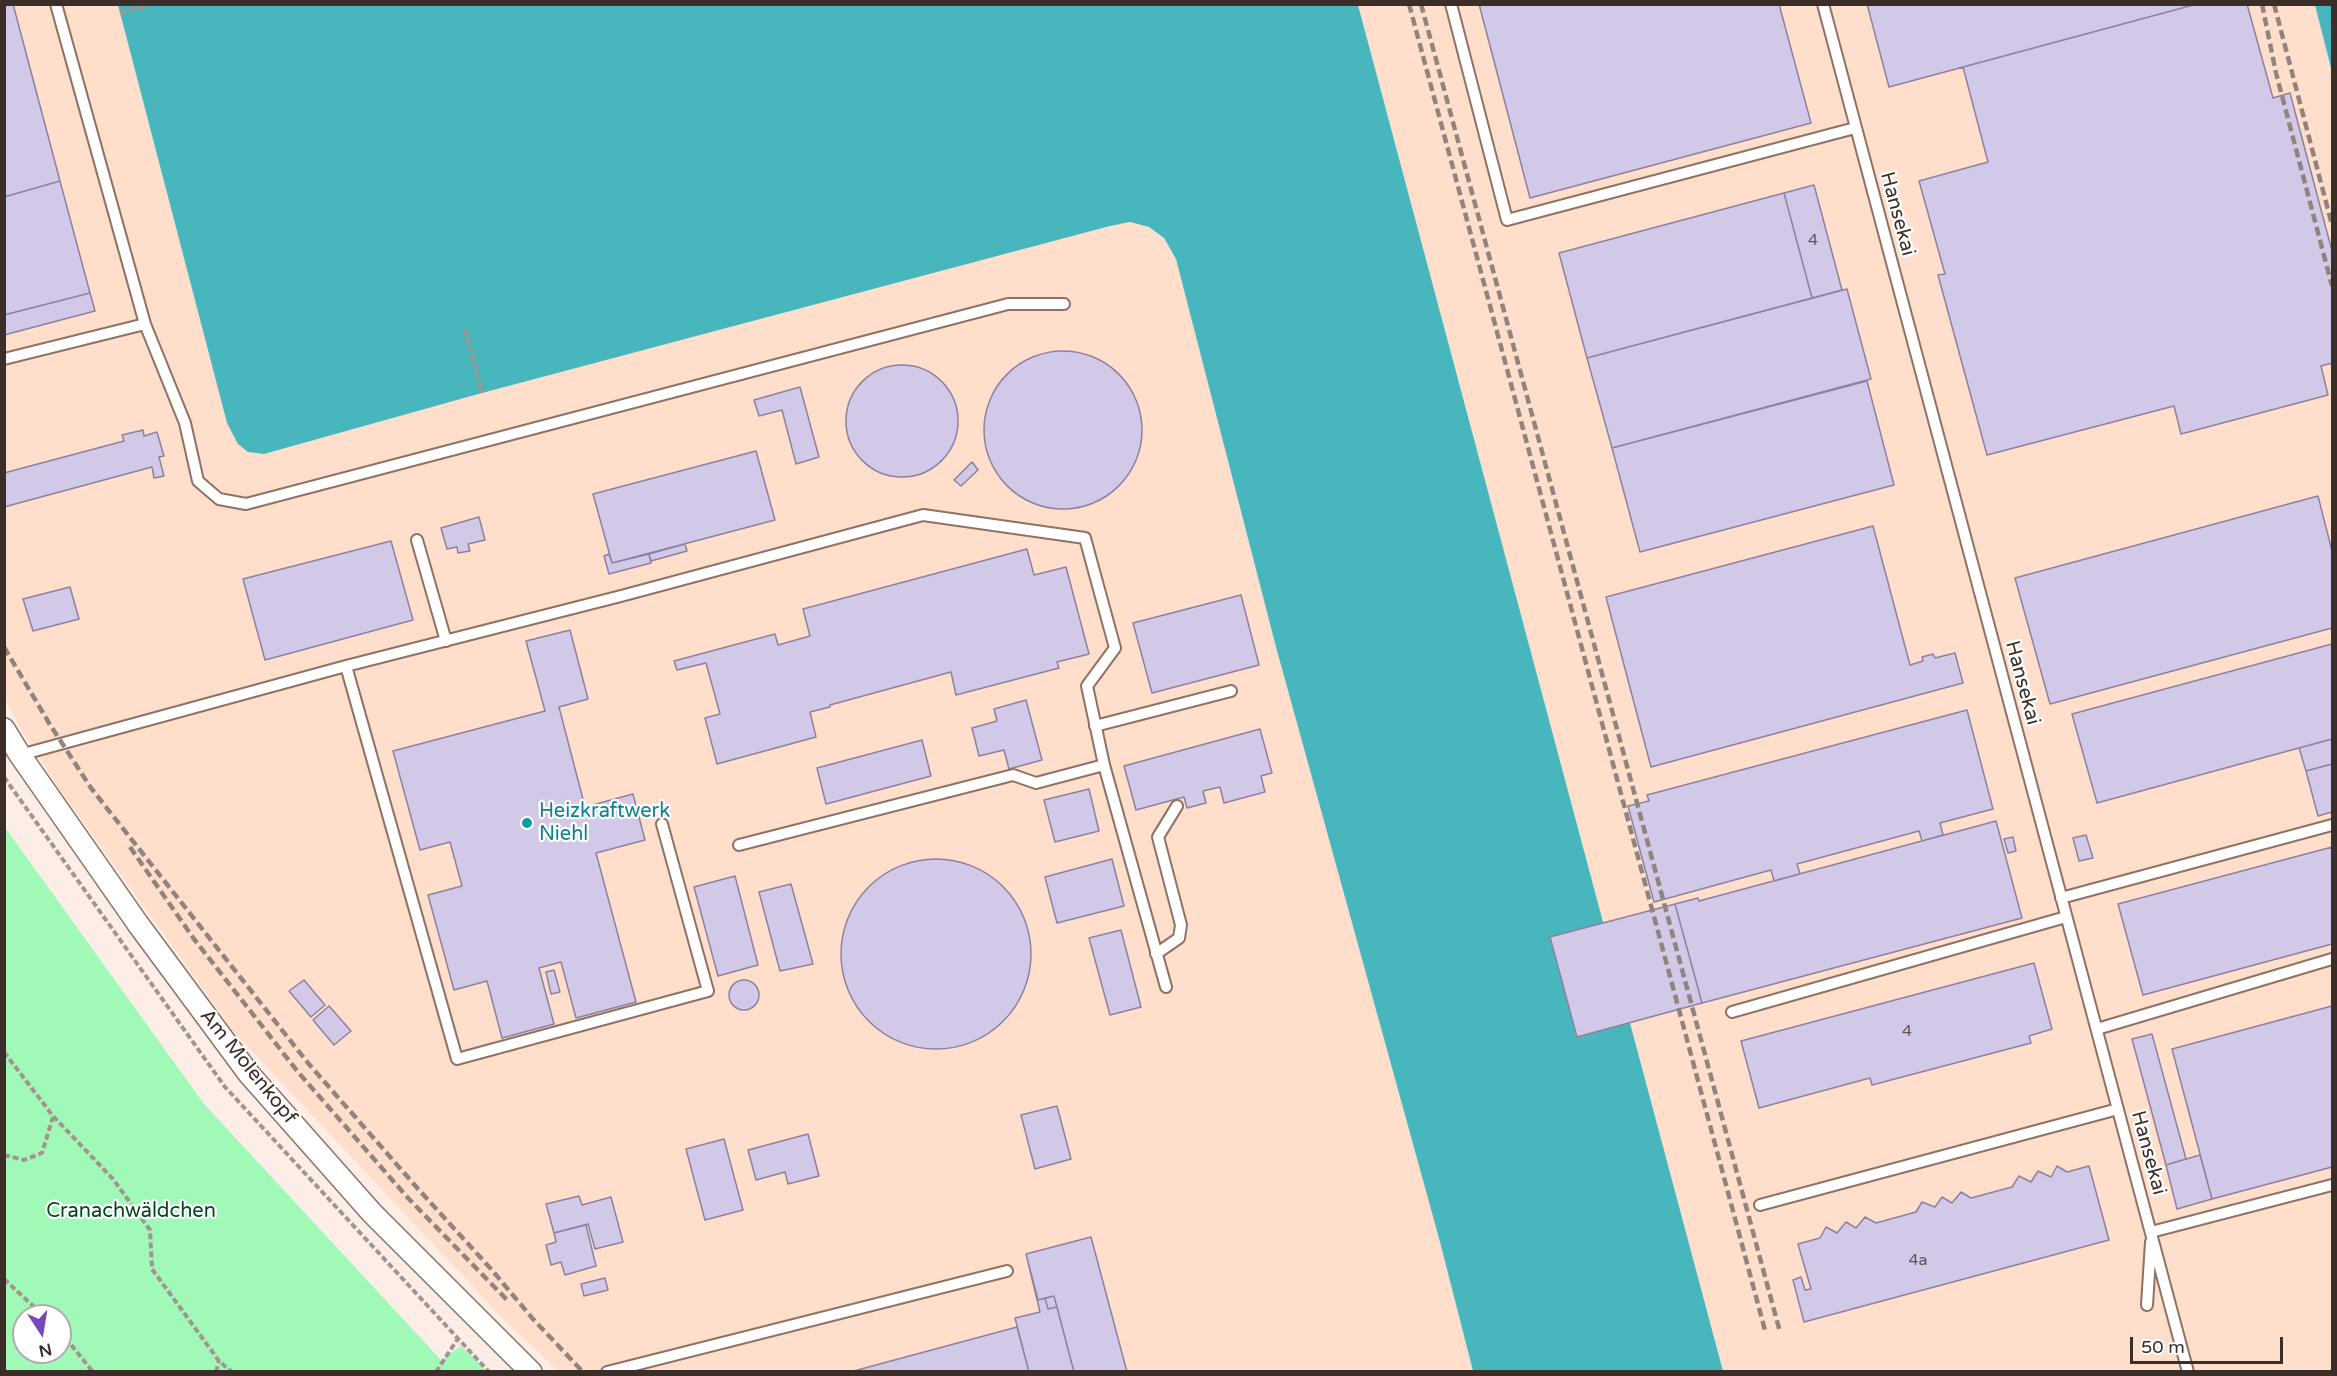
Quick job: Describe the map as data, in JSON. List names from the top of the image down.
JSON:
{
  "streets": {
    "street": ["Am Molenkopf"],
    "lane": ["Hansekai"]
  },
  "parks": ["Cranachwäldchen"],
  "places": ["Heizkraftwerk Niehl"],
  "house_numbers": ["4", "4", "4a"],
  "scale_bar": "50 m",
  "north": "bottom"
}
